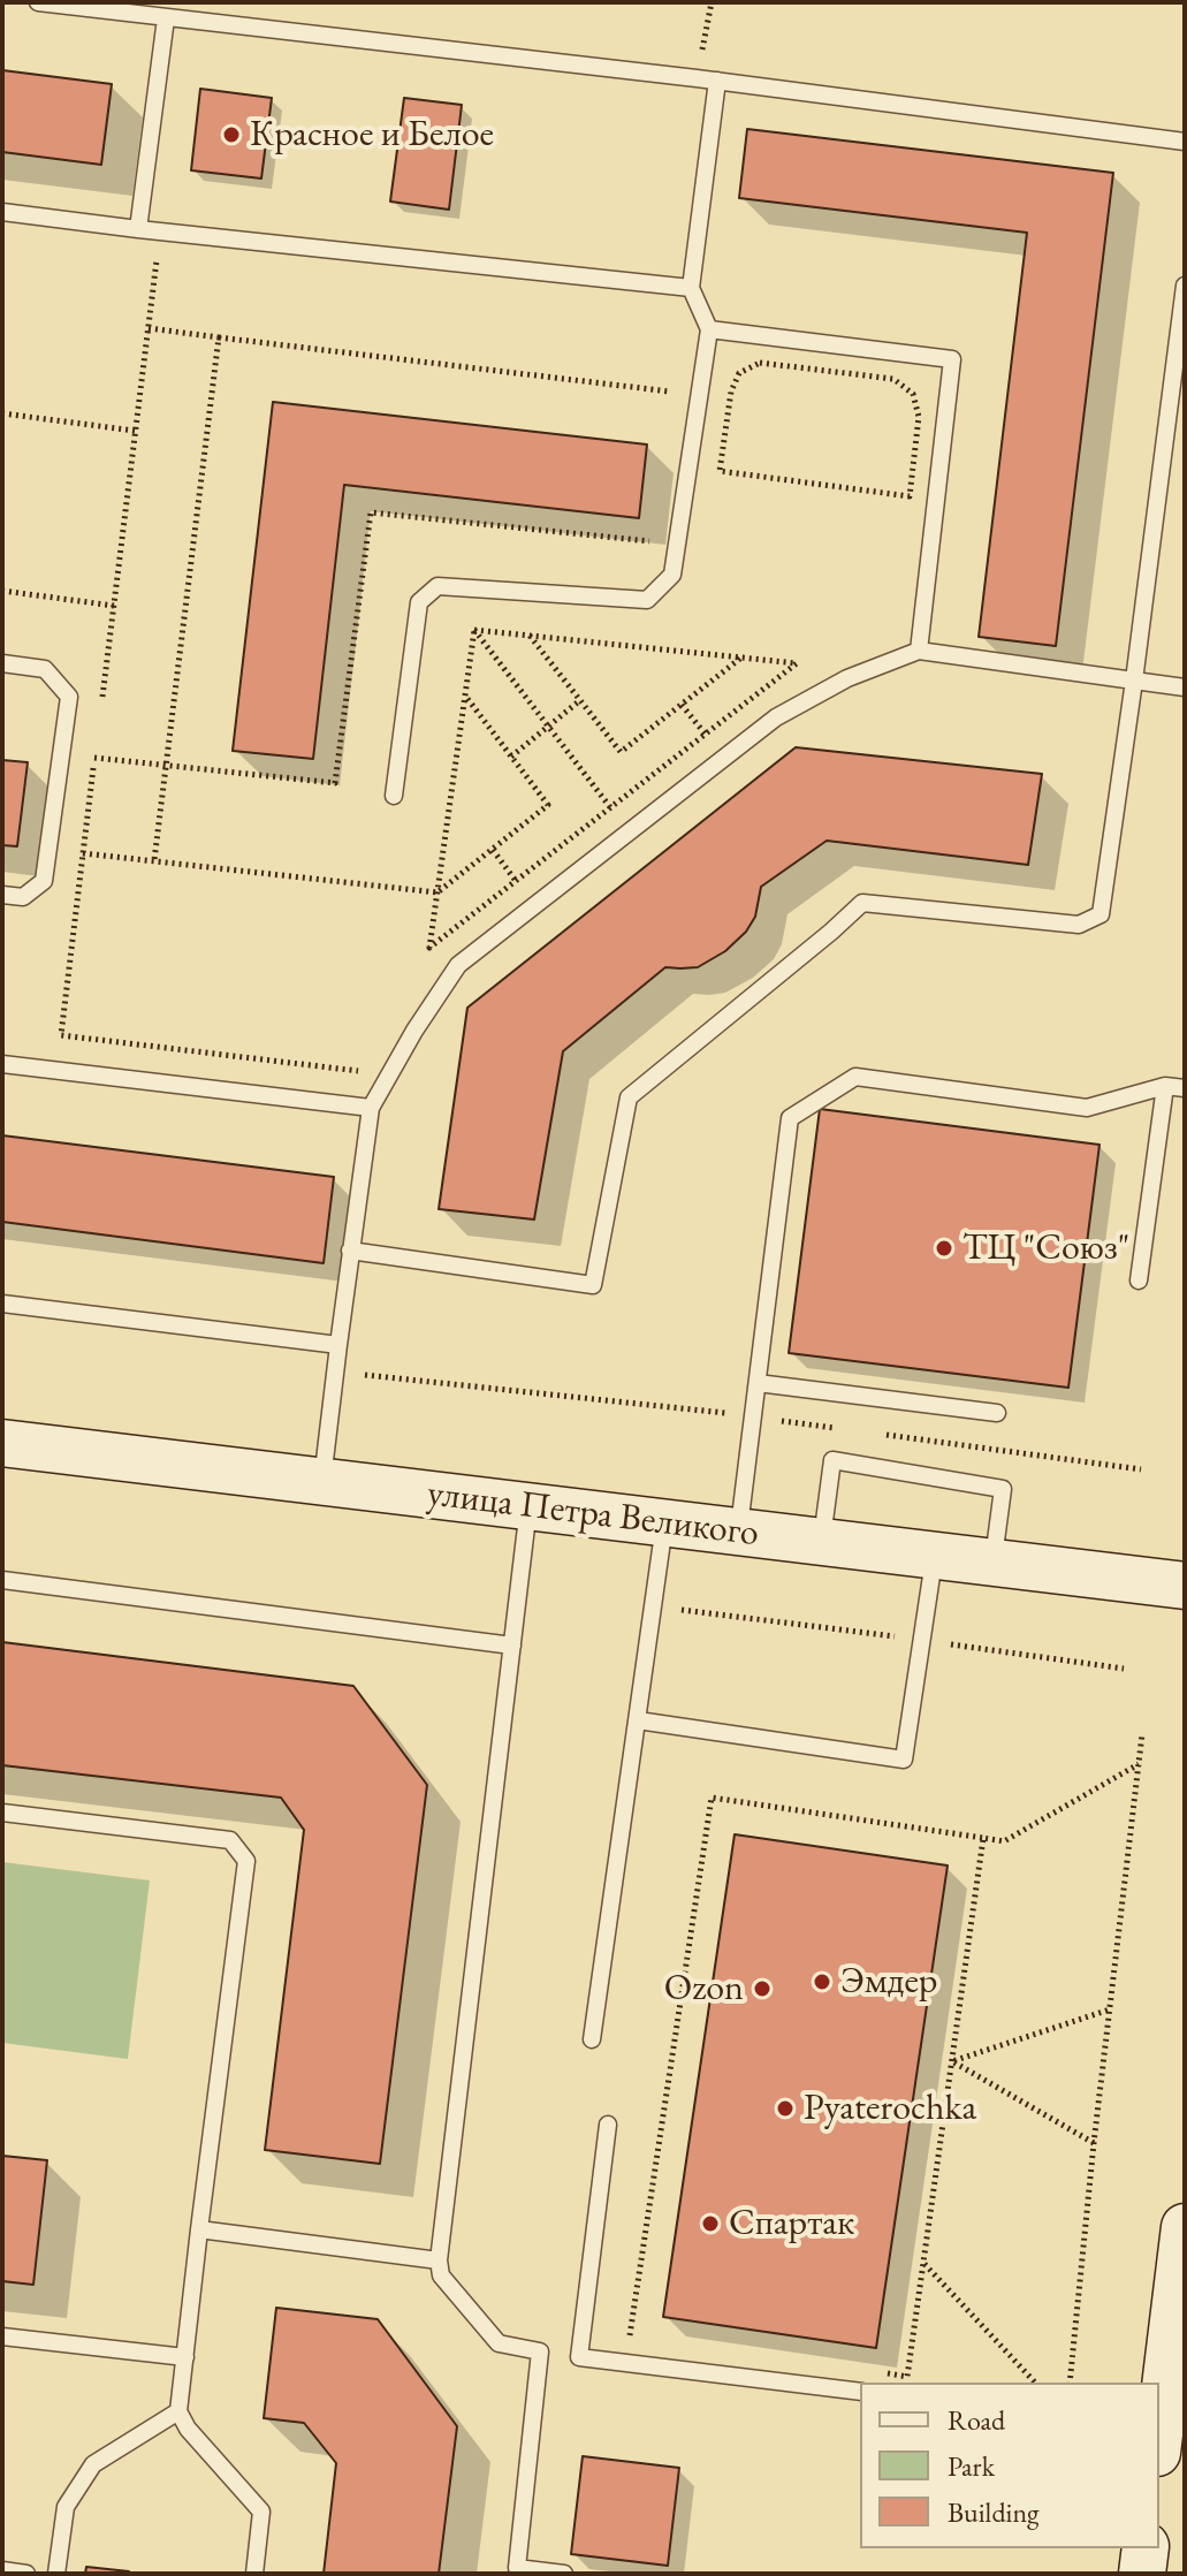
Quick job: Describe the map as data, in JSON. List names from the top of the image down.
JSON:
{
  "streets": {
    "street": ["улица Петра Великого"]
  },
  "places": [
    "Красное и Белое",
    "ТЦ \"Союз\"",
    "Эмдер",
    "Ozon",
    "Pyaterochka",
    "Спартак"
  ],
  "legend": ["Road", "Park", "Building"]
}
